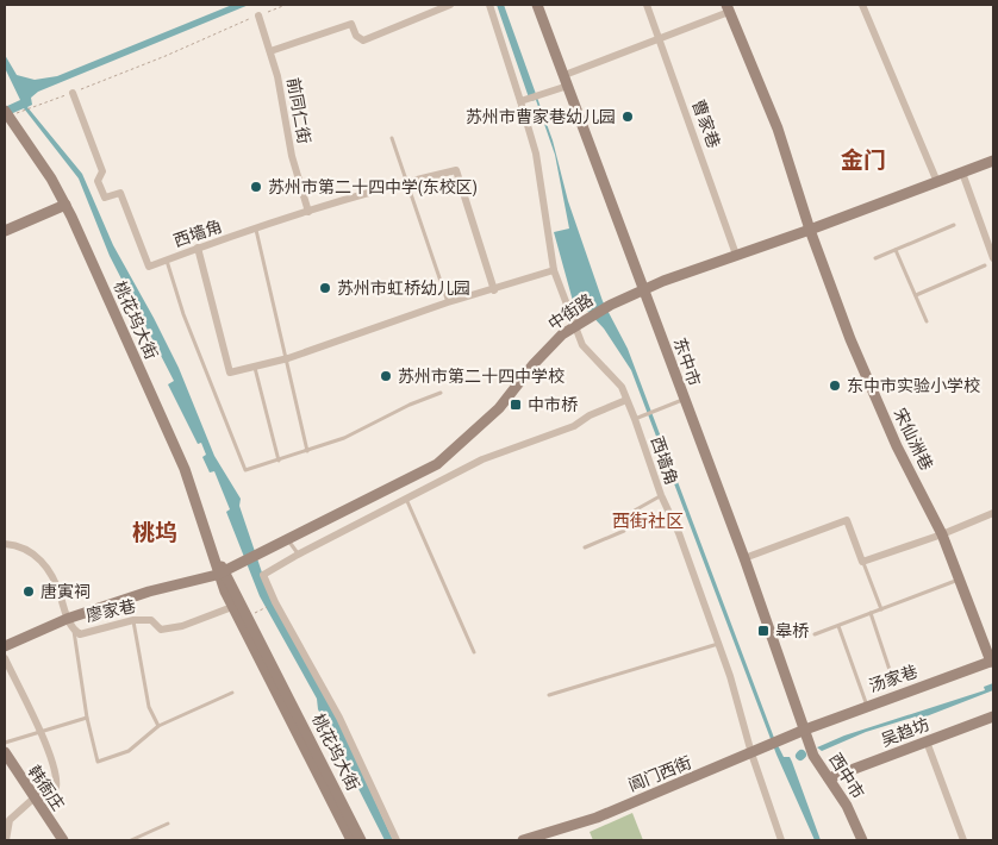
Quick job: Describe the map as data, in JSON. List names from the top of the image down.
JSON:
{
  "streets": {
    "main road": [
      "中街路",
      "桃花坞大街",
      "东中市",
      "宋仙洲巷",
      "廖家巷",
      "汤家巷",
      "吴趋坊",
      "阊门西街",
      "西中市",
      "韩衙庄"
    ],
    "street": ["前同仁街", "曹家巷", "西墙角"]
  },
  "crossings": [
    ["前同仁街", "西墙角"],
    ["曹家巷", "中街路"],
    ["西墙角", "中街路"],
    ["西墙角", "阊门西街"],
    ["中街路", "桃花坞大街"],
    ["中街路", "东中市"],
    ["中街路", "宋仙洲巷"],
    ["中街路", "廖家巷"],
    ["桃花坞大街", "廖家巷"],
    ["东中市", "汤家巷"],
    ["东中市", "阊门西街"],
    ["东中市", "西中市"],
    ["宋仙洲巷", "汤家巷"],
    ["汤家巷", "阊门西街"],
    ["汤家巷", "西中市"],
    ["吴趋坊", "西中市"],
    ["阊门西街", "西中市"]
  ],
  "districts": ["金门", "西街社区", "桃坞"],
  "places": {
    "other": [
      "苏州市曹家巷幼儿园",
      "苏州市第二十四中学(东校区)",
      "苏州市虹桥幼儿园",
      "苏州市第二十四中学校",
      "东中市实验小学校",
      "唐寅祠"
    ],
    "transit": ["中市桥", "皋桥"]
  }
}
